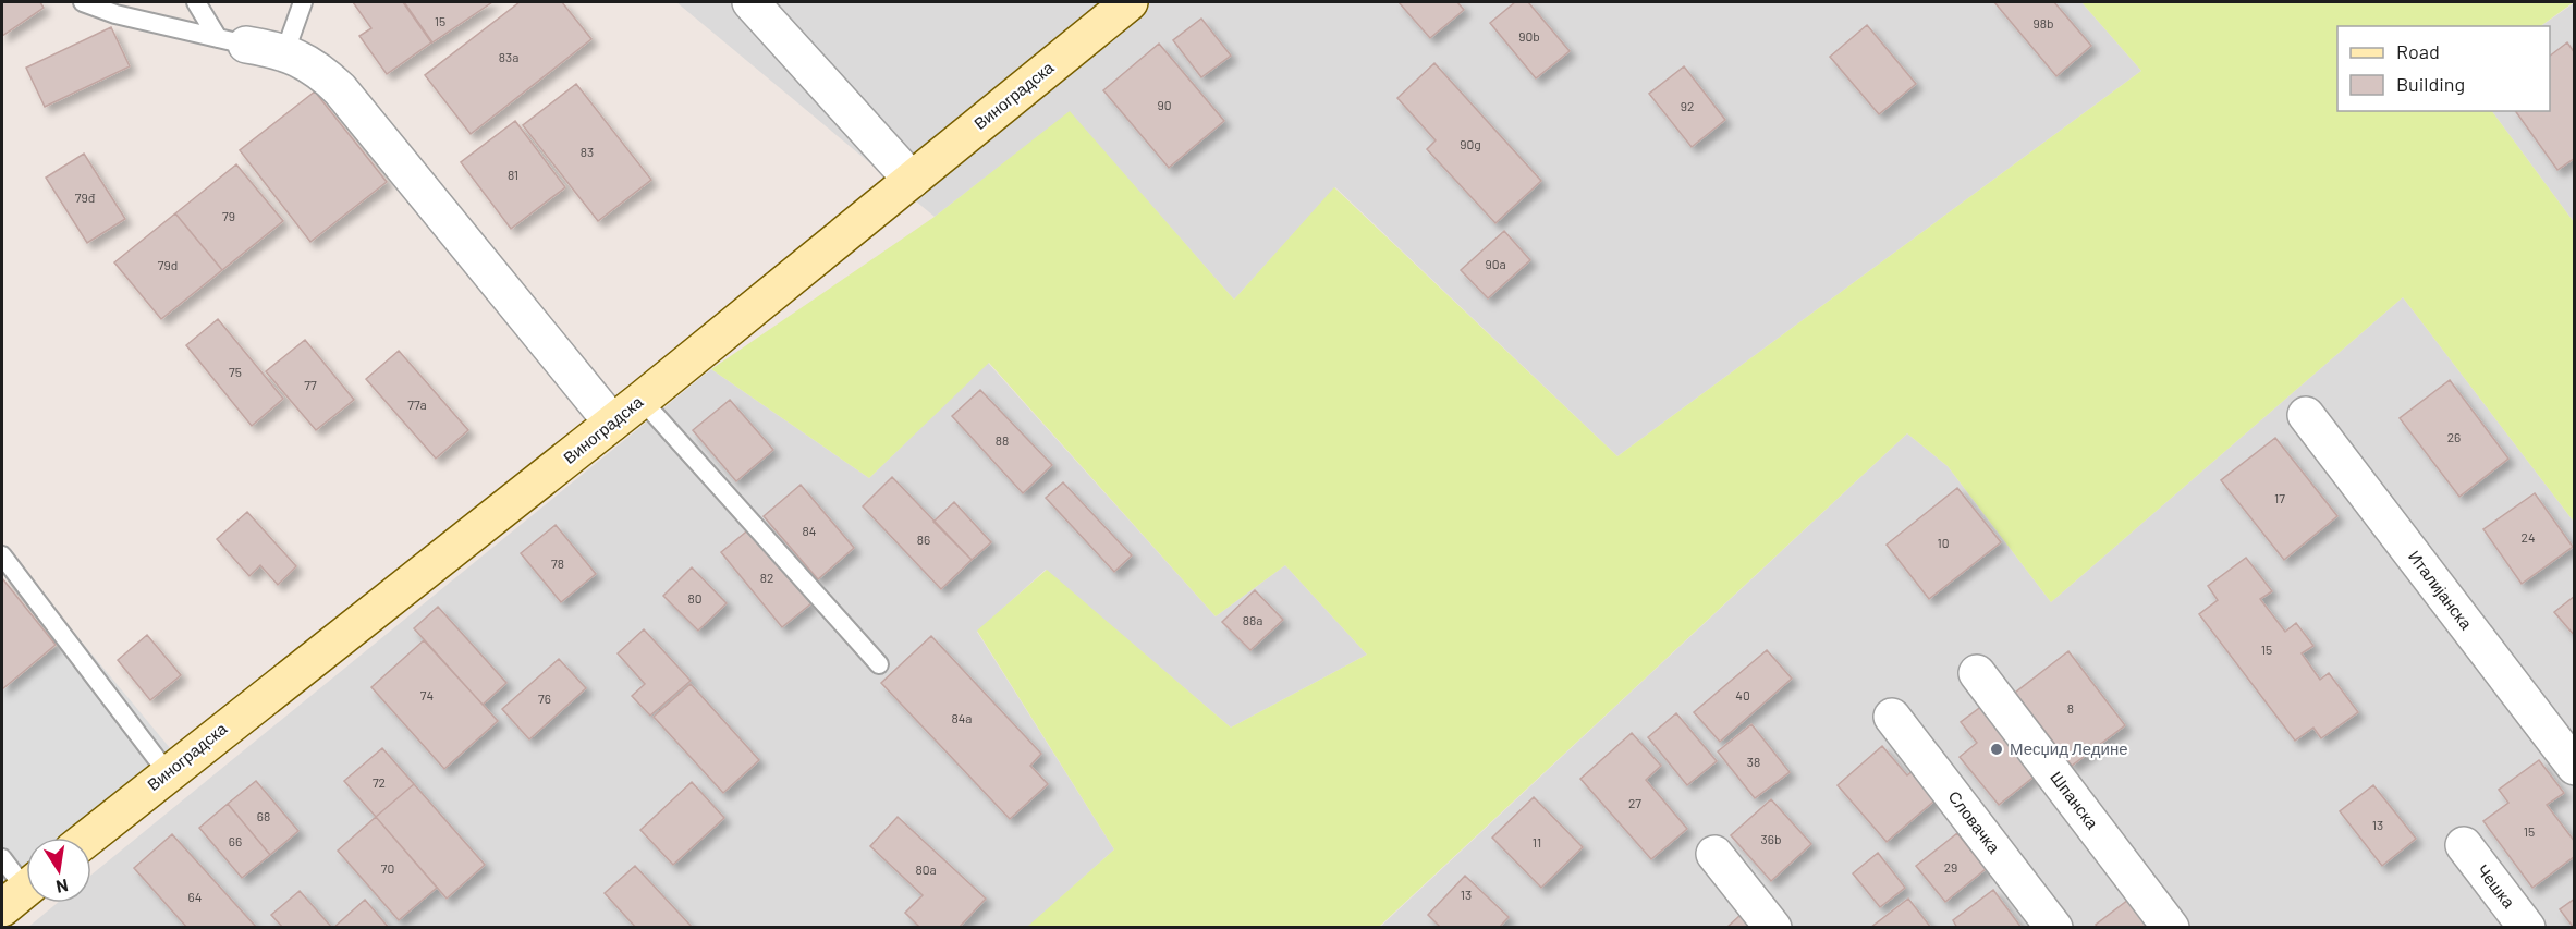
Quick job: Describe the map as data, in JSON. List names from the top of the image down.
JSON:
{
  "streets": {
    "street": [
      "Виноградска",
      "Италијанска",
      "Шпанска",
      "Словачка",
      "Чешка"
    ]
  },
  "places": ["Месџид Ледине"],
  "house_numbers": [
    "15",
    "98b",
    "90b",
    "83a",
    "90",
    "92",
    "90g",
    "83",
    "81",
    "79đ",
    "79",
    "90a",
    "79d",
    "75",
    "77",
    "77a",
    "26",
    "88",
    "17",
    "84",
    "24",
    "86",
    "10",
    "78",
    "82",
    "80",
    "88a",
    "15",
    "74",
    "40",
    "76",
    "8",
    "84a",
    "38",
    "72",
    "27",
    "68",
    "13",
    "15",
    "36b",
    "66",
    "11",
    "29",
    "70",
    "80a",
    "13",
    "64"
  ],
  "legend": ["Road", "Building"],
  "north": "bottom"
}
